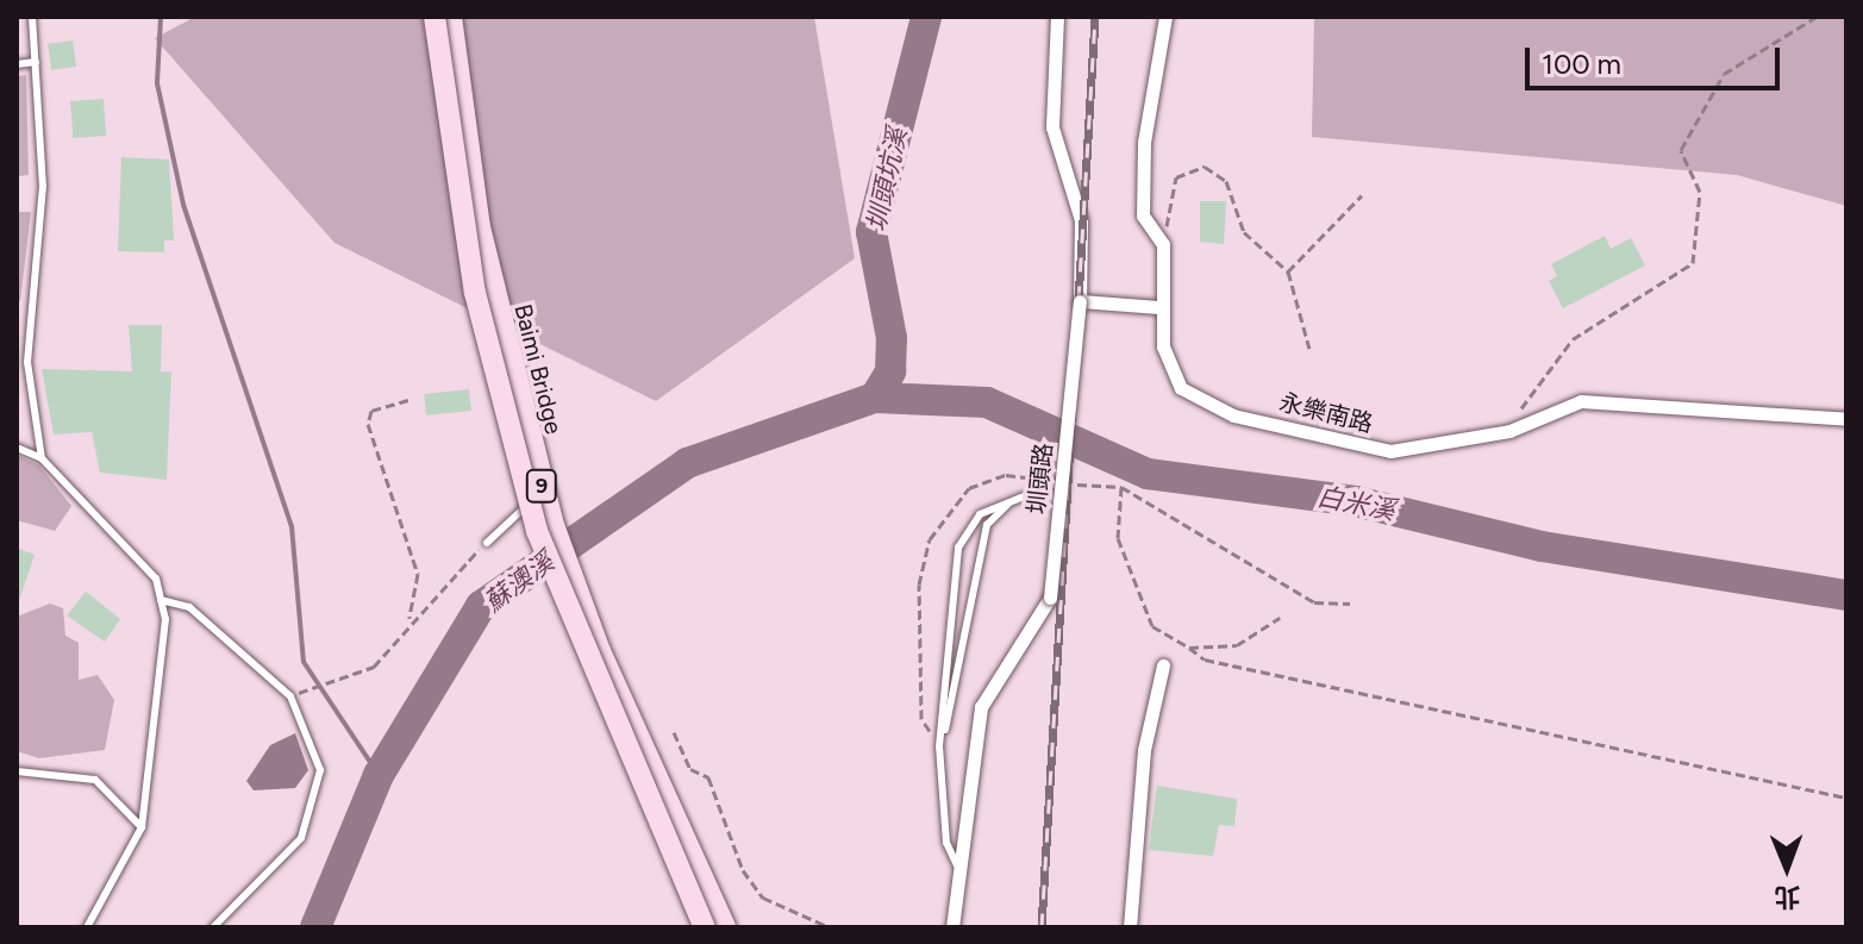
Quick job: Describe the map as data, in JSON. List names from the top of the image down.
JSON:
{
  "streets": {
    "main road": ["Baimi Bridge", "9"],
    "street": ["永樂南路", "圳頭路"]
  },
  "water": ["圳頭坑溪", "白米溪", "蘇澳溪"],
  "scale_bar": "100 m",
  "north": "bottom"
}
